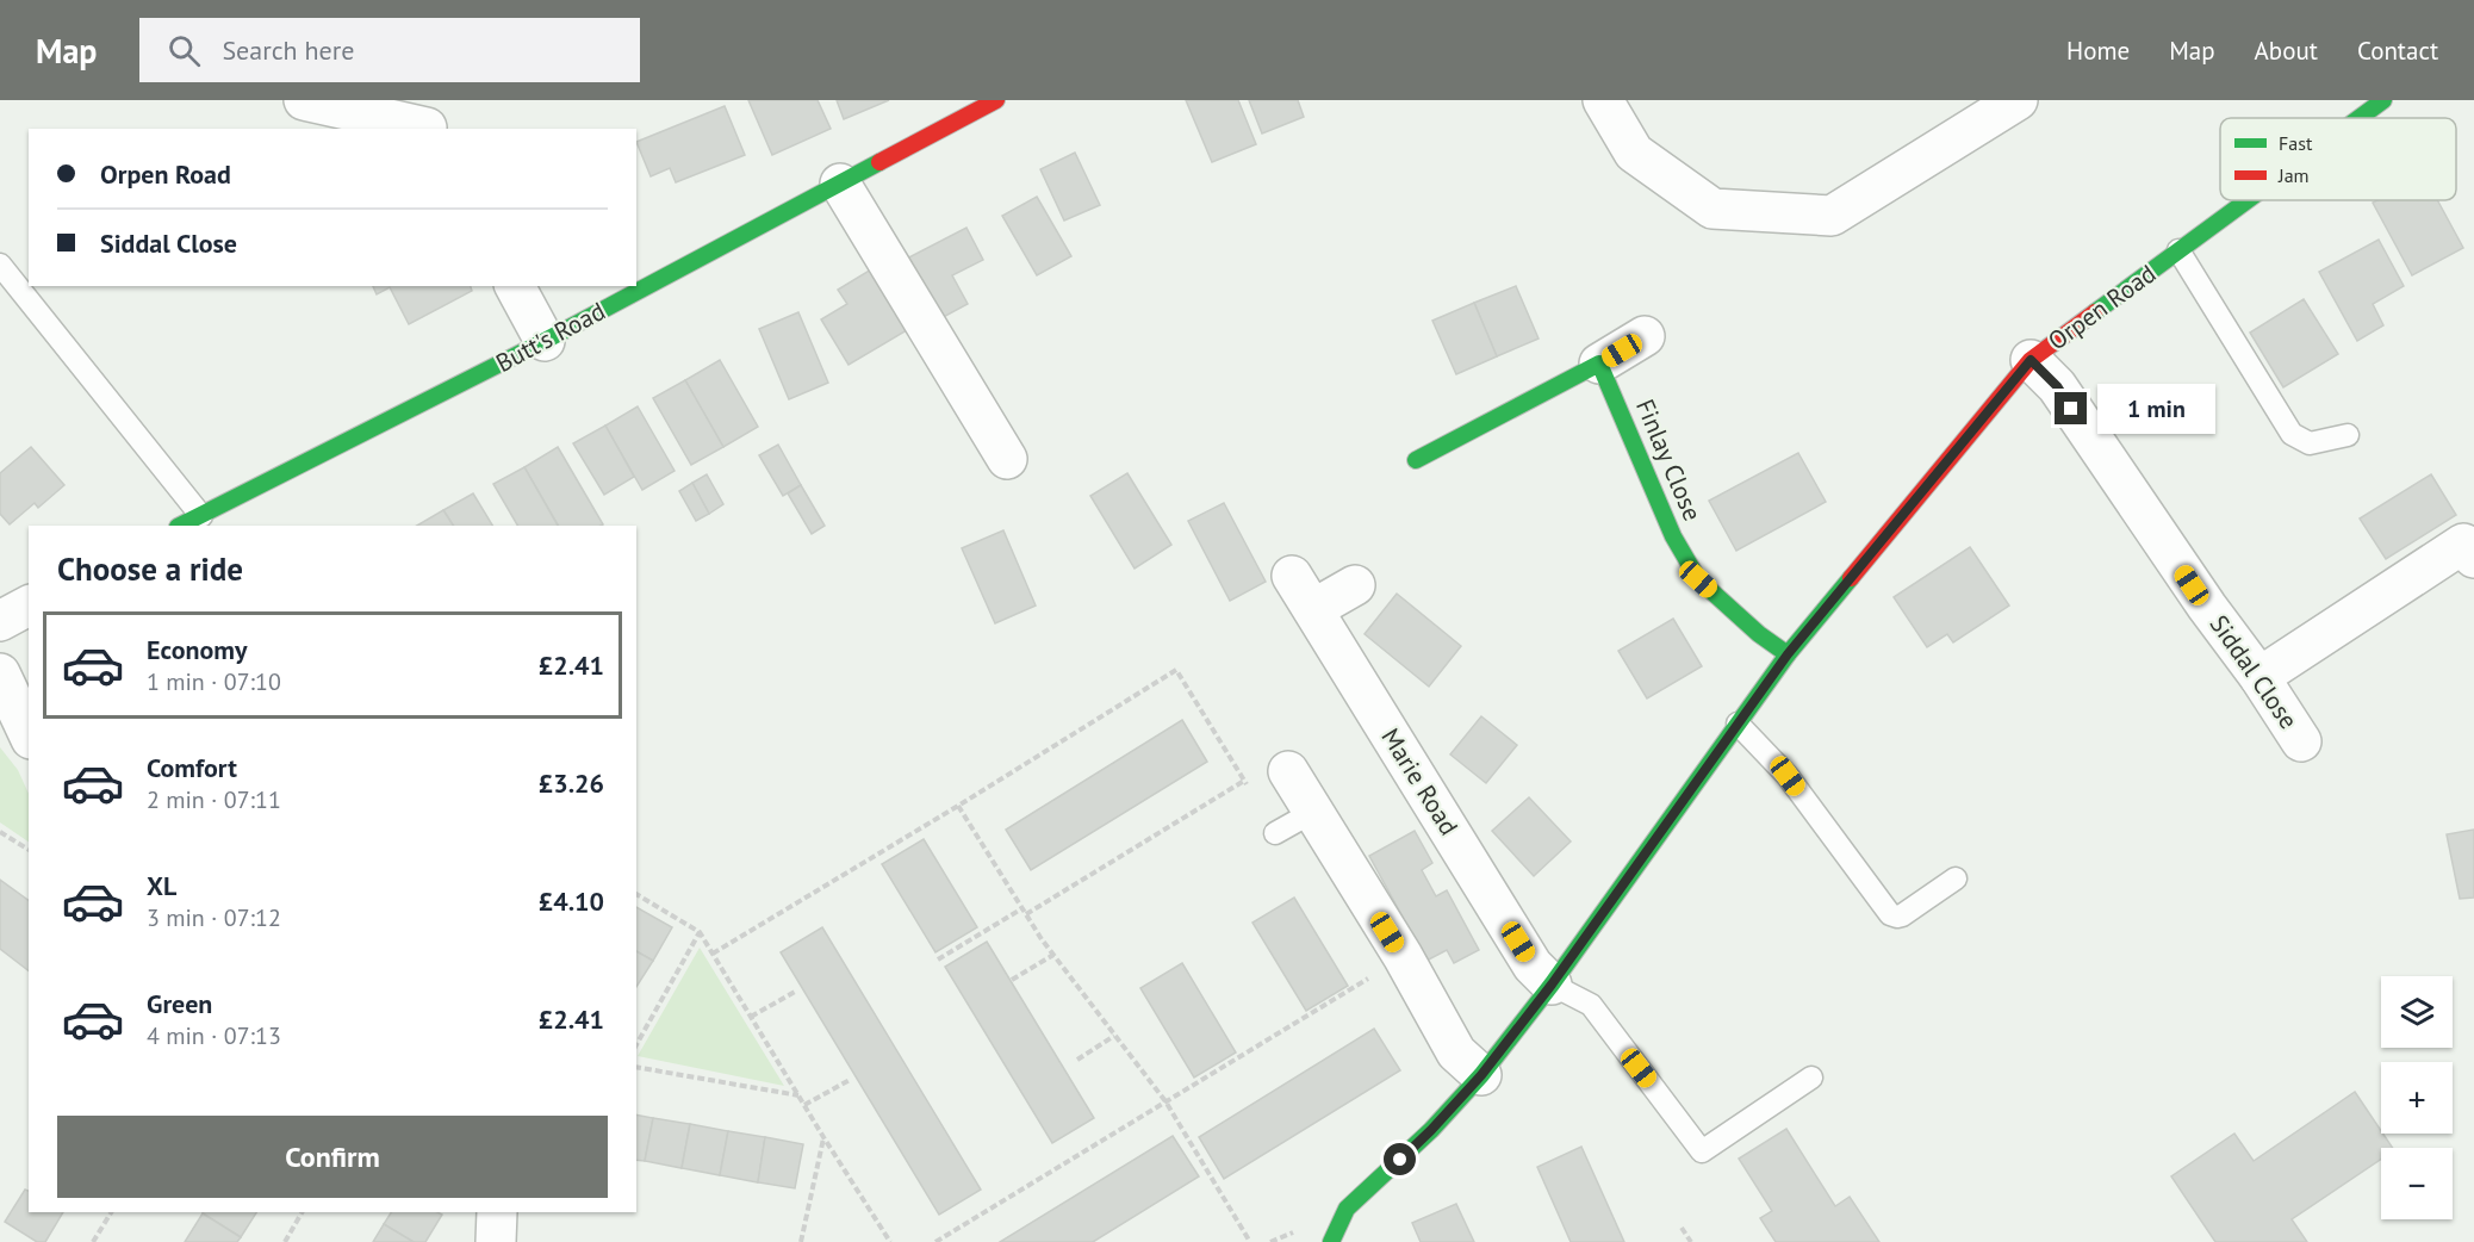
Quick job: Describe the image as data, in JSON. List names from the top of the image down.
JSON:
{
  "streets": {
    "street": [
      "Orpen Road",
      "Butt's Road",
      "Finlay Close",
      "Siddal Close",
      "Marie Road"
    ]
  },
  "crossings": [
    ["Orpen Road", "Finlay Close"],
    ["Orpen Road", "Siddal Close"],
    ["Orpen Road", "Marie Road"]
  ],
  "legend": ["Fast", "Jam"],
  "page": {
    "header": "Map",
    "search": "Search here",
    "nav": [
      "Home",
      "Map",
      "About",
      "Contact"
    ],
    "banner": ["Orpen Road", "Siddal Close"],
    "bubble": "1 min",
    "heading": "Choose a ride",
    "list": [
      {
        "name": "Economy",
        "note": "1 min · 07:10",
        "value": "£2.41"
      },
      {
        "name": "Comfort",
        "note": "2 min · 07:11",
        "value": "£3.26"
      },
      {
        "name": "XL",
        "note": "3 min · 07:12",
        "value": "£4.10"
      },
      {
        "name": "Green",
        "note": "4 min · 07:13",
        "value": "£2.41"
      }
    ],
    "map_buttons": ["+", "−"],
    "buttons": "Confirm"
  }
}
